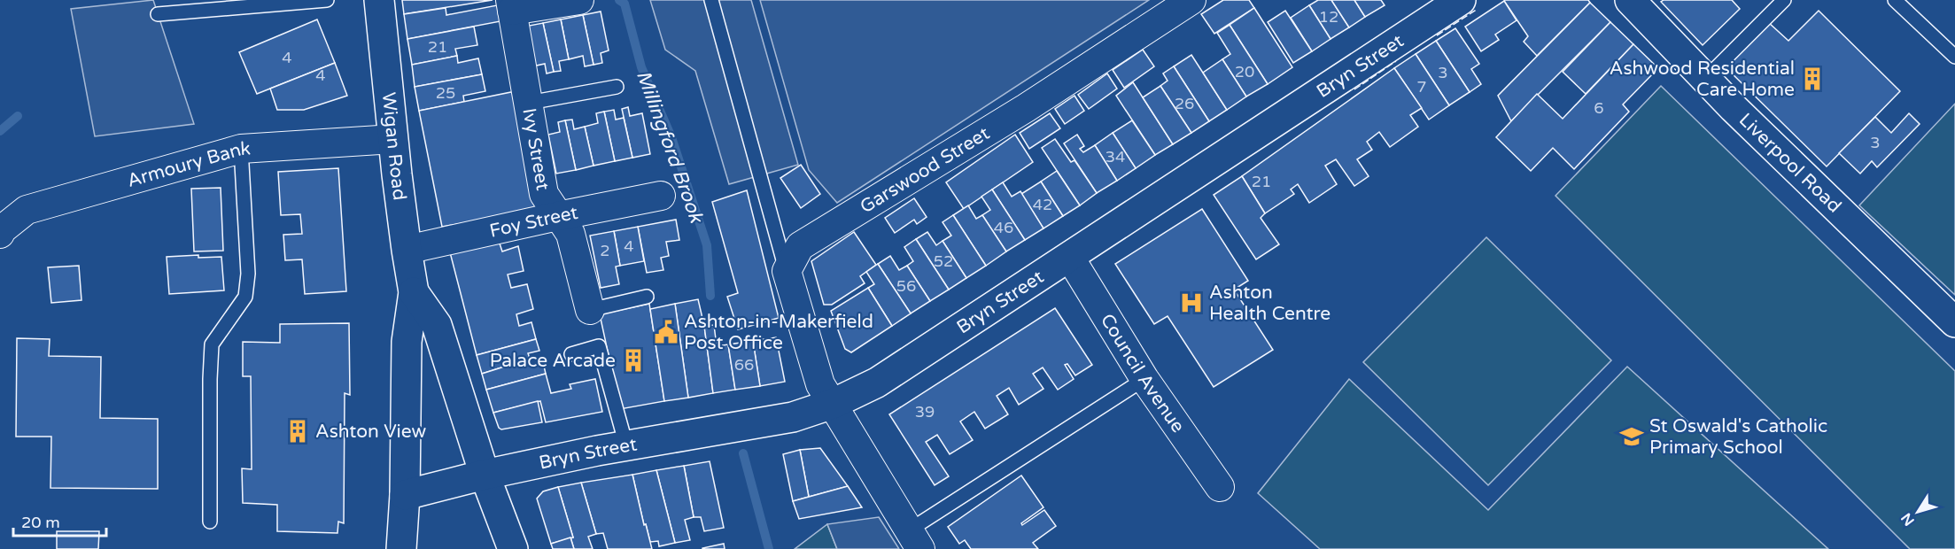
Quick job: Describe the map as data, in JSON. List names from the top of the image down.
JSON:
{
  "streets": {
    "main road": ["Bryn Street", "Wigan Road", "Liverpool Road"],
    "street": [
      "Ivy Street",
      "Armoury Bank",
      "Garswood Street",
      "Foy Street",
      "Council Avenue"
    ]
  },
  "crossings": [
    ["Bryn Street", "Wigan Road"],
    ["Bryn Street", "Council Avenue"],
    ["Wigan Road", "Armoury Bank"],
    ["Wigan Road", "Foy Street"],
    ["Ivy Street", "Foy Street"]
  ],
  "water": ["Millingford Brook"],
  "places": {
    "building": ["Ashwood Residential Care Home", "Palace Arcade", "Ashton View"],
    "hospital": ["Ashton Health Centre"],
    "public building": ["Ashton-in-Makerfield Post Office"],
    "school or university": ["St Oswald's Catholic Primary School"]
  },
  "house_numbers": [
    "12",
    "21",
    "4",
    "20",
    "3",
    "4",
    "7",
    "25",
    "26",
    "6",
    "3",
    "34",
    "21",
    "42",
    "46",
    "4",
    "2",
    "52",
    "56",
    "66",
    "39"
  ],
  "scale_bar": "20 m",
  "north": "bottom left"
}
